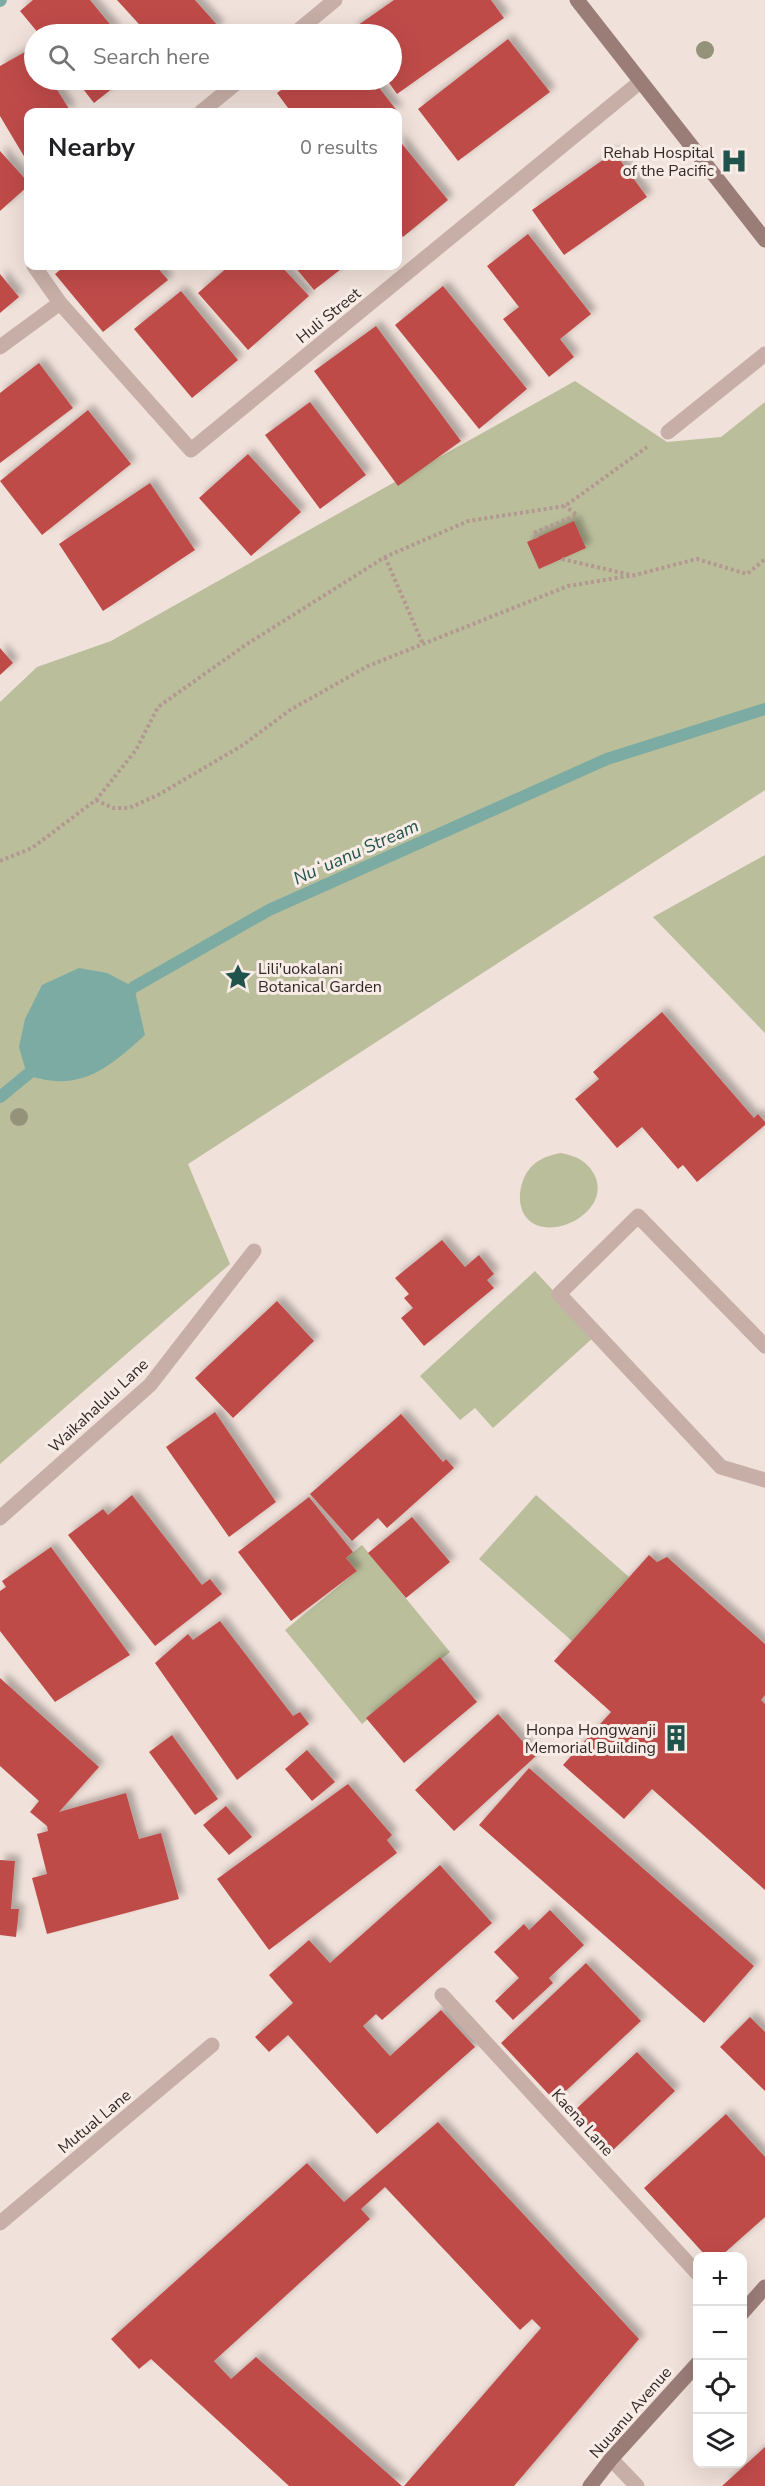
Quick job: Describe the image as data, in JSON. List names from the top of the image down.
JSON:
{
  "streets": {
    "street": [
      "Huli Street",
      "Waikahalulu Lane",
      "Mutual Lane",
      "Kaena Lane",
      "Nuuanu Avenue"
    ]
  },
  "water": ["Nuʻuanu Stream"],
  "places": {
    "hospital": ["Rehab Hospital of the Pacific"],
    "place": ["Lili'uokalani Botanical Garden"],
    "building": ["Honpa Hongwanji Memorial Building"]
  },
  "page": {
    "search": "Search here",
    "heading": ["Nearby", "0 results"],
    "map_buttons": ["+", "−"]
  }
}
